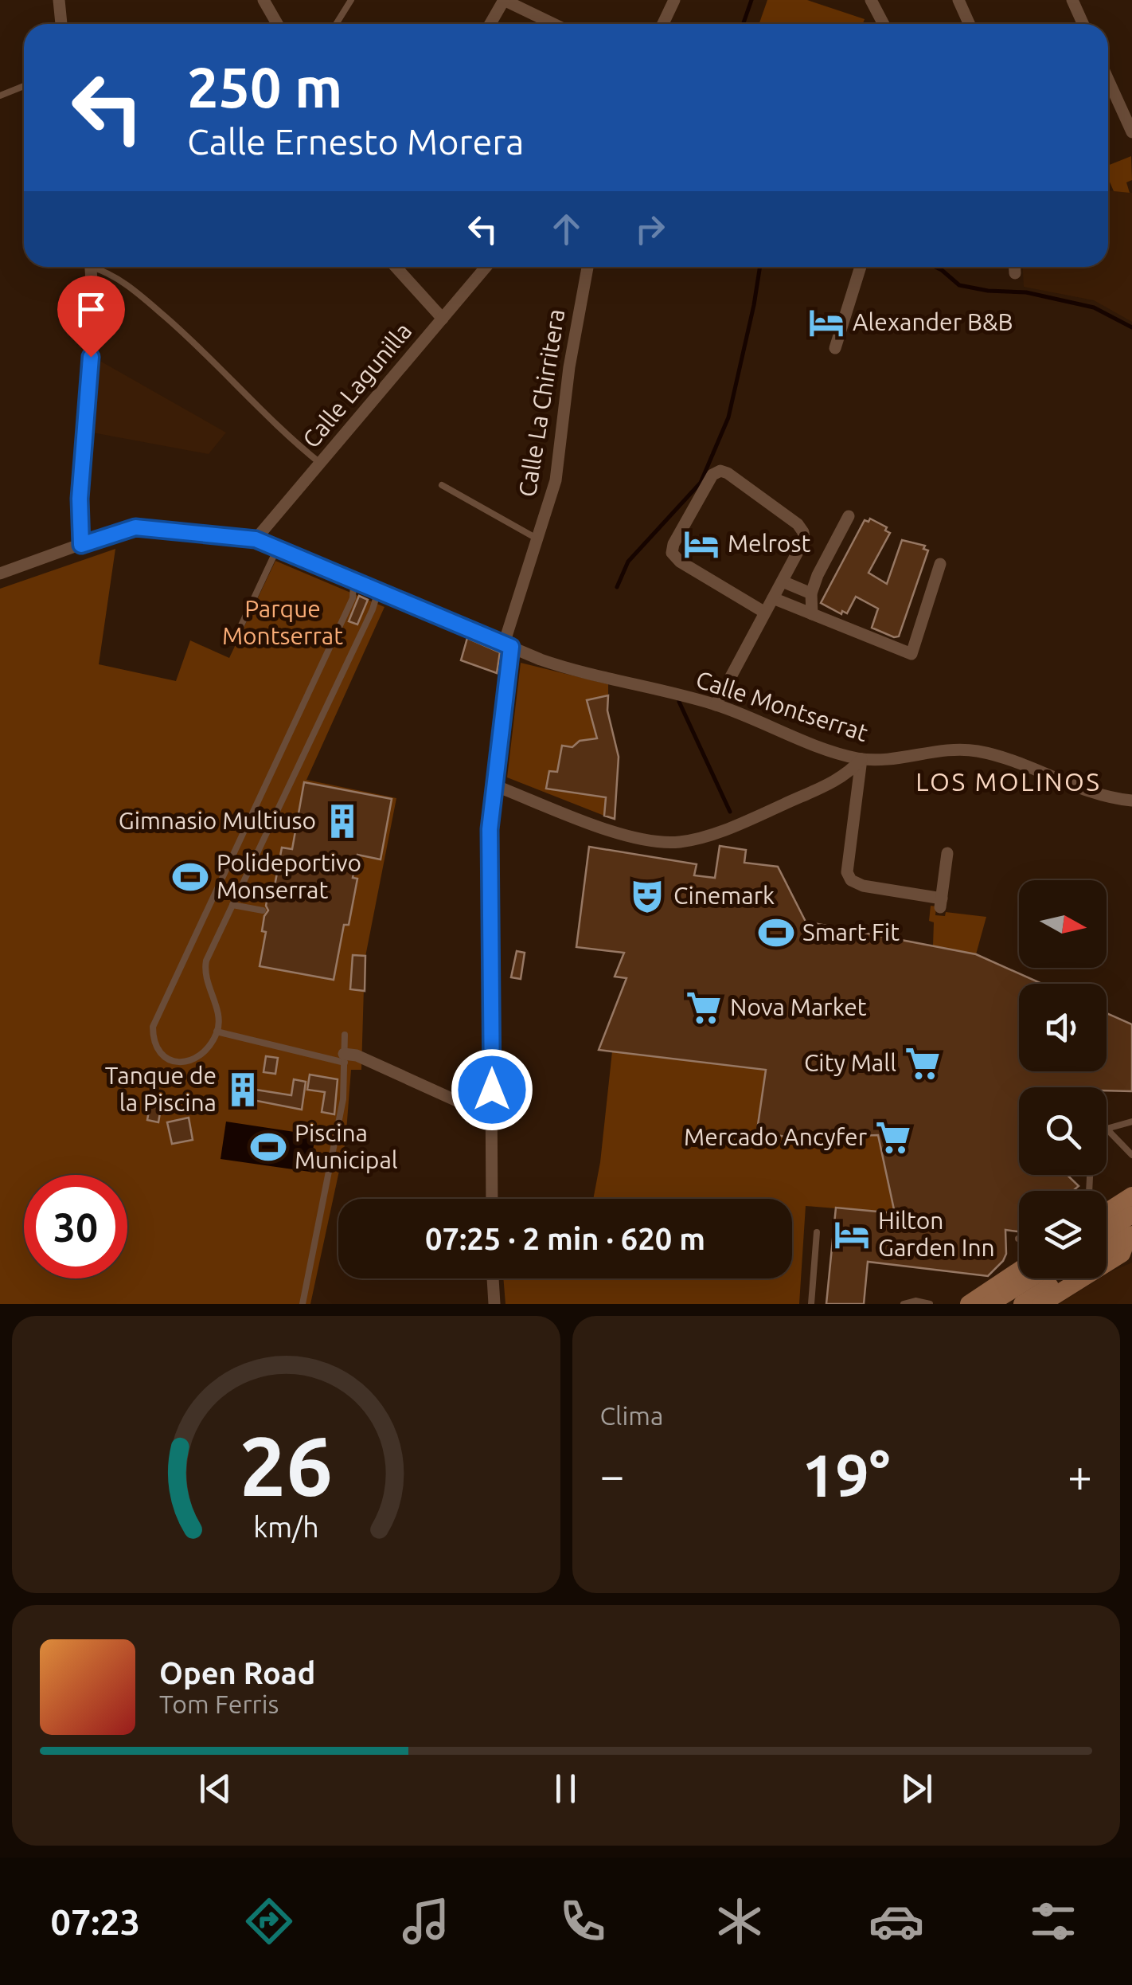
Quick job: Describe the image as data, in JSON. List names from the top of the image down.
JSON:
{
  "streets": {
    "street": ["Calle Lagunilla", "Calle La Chirritera", "Calle Montserrat"]
  },
  "crossings": [
    ["Calle Lagunilla", "Calle Montserrat"],
    ["Calle La Chirritera", "Calle Montserrat"]
  ],
  "districts": ["LOS MOLINOS"],
  "parks": ["Parque Montserrat"],
  "places": {
    "hotel": ["Alexander B&B", "Melrost", "Hilton Garden Inn"],
    "building": ["Gimnasio Multiuso", "Tanque de la Piscina"],
    "sports": ["Polideportivo Monserrat", "Smart Fit", "Piscina Municipal"],
    "theatre": ["Cinemark"],
    "supermarket": ["Nova Market", "City Mall", "Mercado Ancyfer"]
  },
  "north": "right",
  "page": {
    "turn": ["250 m", "Calle Ernesto Morera"],
    "limit": "30",
    "trip": "07:25 · 2 min · 620 m",
    "tile": "Clima",
    "heat": ["−", "19°", "+"],
    "song": ["Open Road", "Tom Ferris"],
    "tabs": "07:23",
    "gauge": ["26", "km/h"]
  }
}
